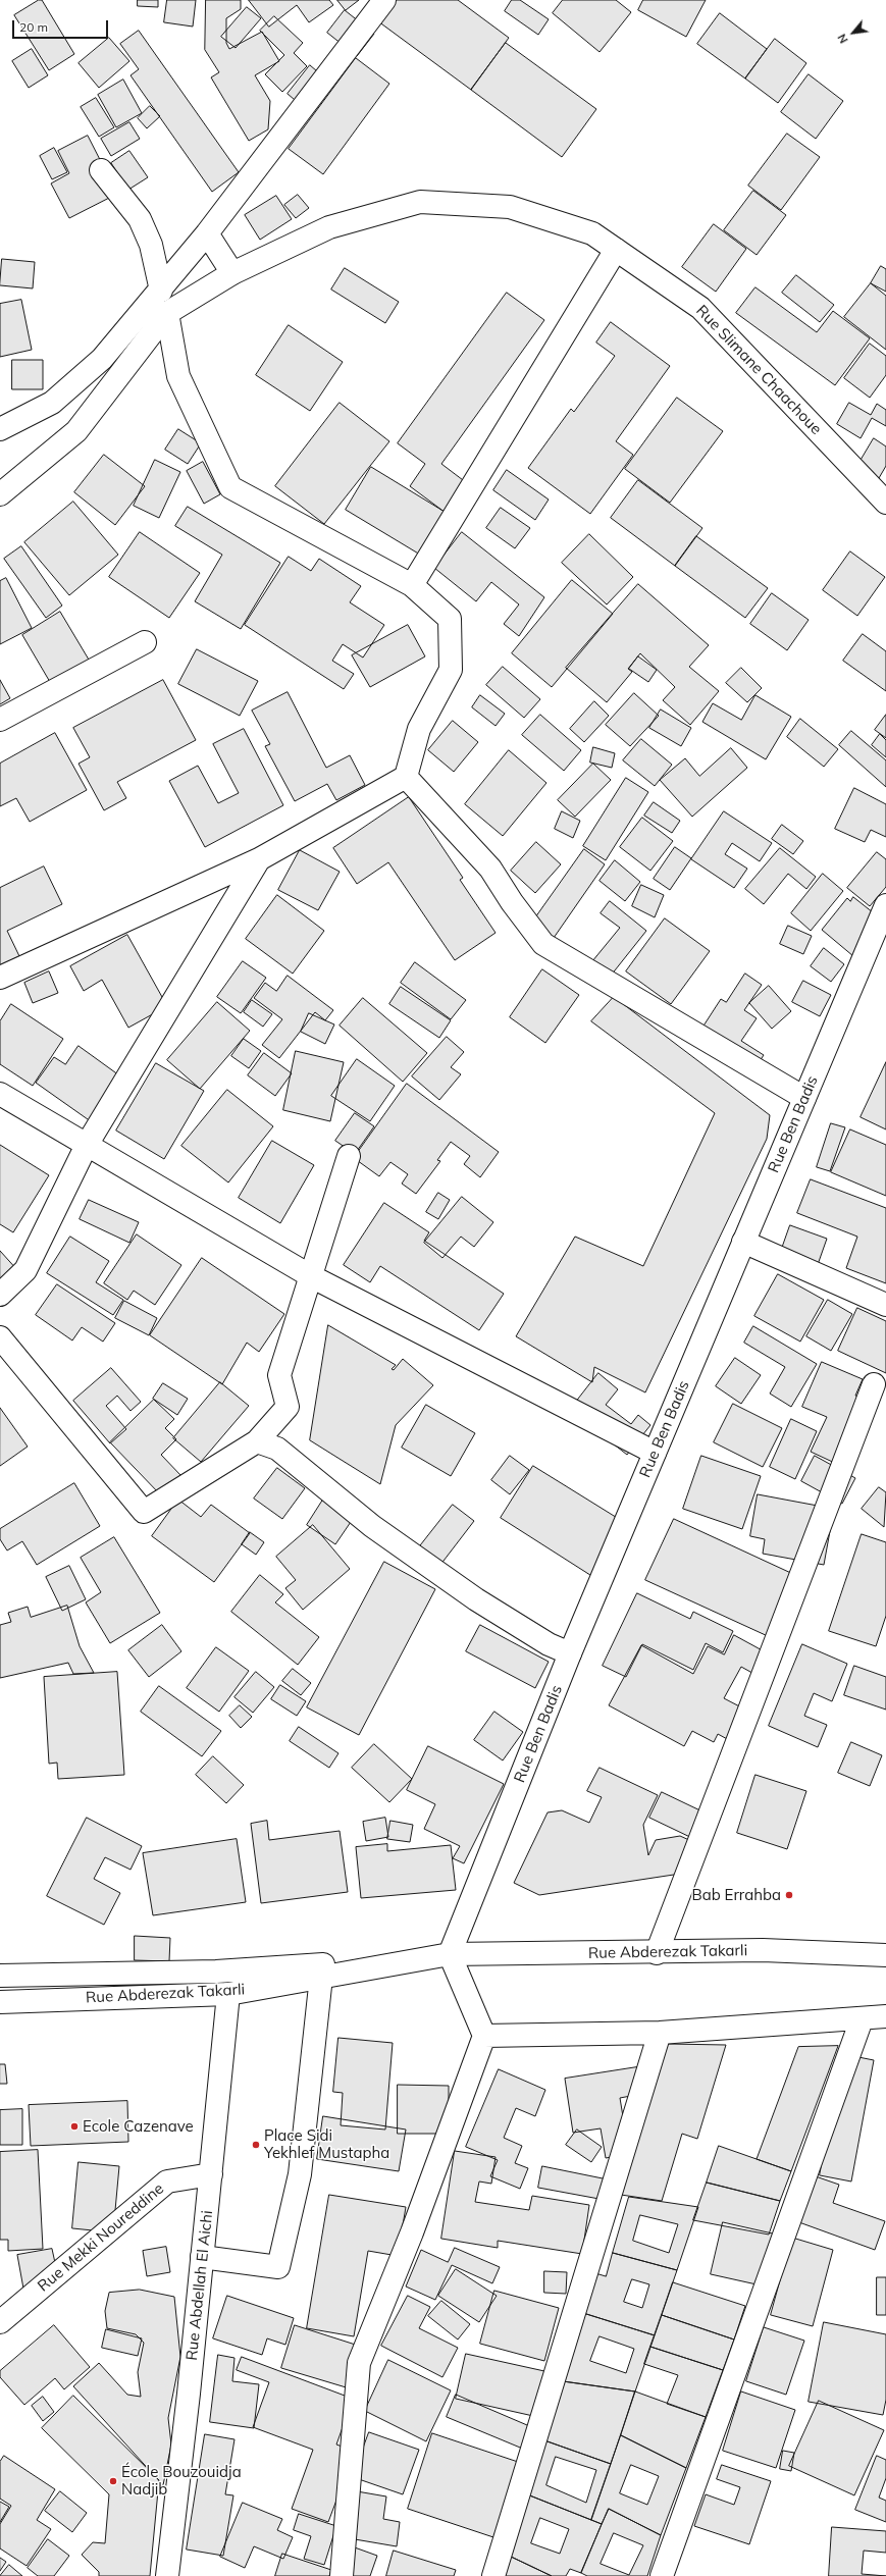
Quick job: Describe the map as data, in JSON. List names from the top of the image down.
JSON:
{
  "streets": {
    "street": [
      "Rue Slimane Chaachoue",
      "Rue Ben Badis",
      "Rue Abderezak Takarli",
      "Rue Mekki Noureddine",
      "Rue Abdellah El Aichi"
    ]
  },
  "crossings": [
    ["Rue Ben Badis", "Rue Abderezak Takarli"],
    ["Rue Abderezak Takarli", "Rue Abdellah El Aichi"],
    ["Rue Mekki Noureddine", "Rue Abdellah El Aichi"]
  ],
  "places": [
    "Bab Errahba",
    "Ecole Cazenave",
    "Place Sidi Yekhlef Mustapha",
    "École Bouzouidja Nadjib"
  ],
  "scale_bar": "20 m",
  "north": "bottom left"
}
